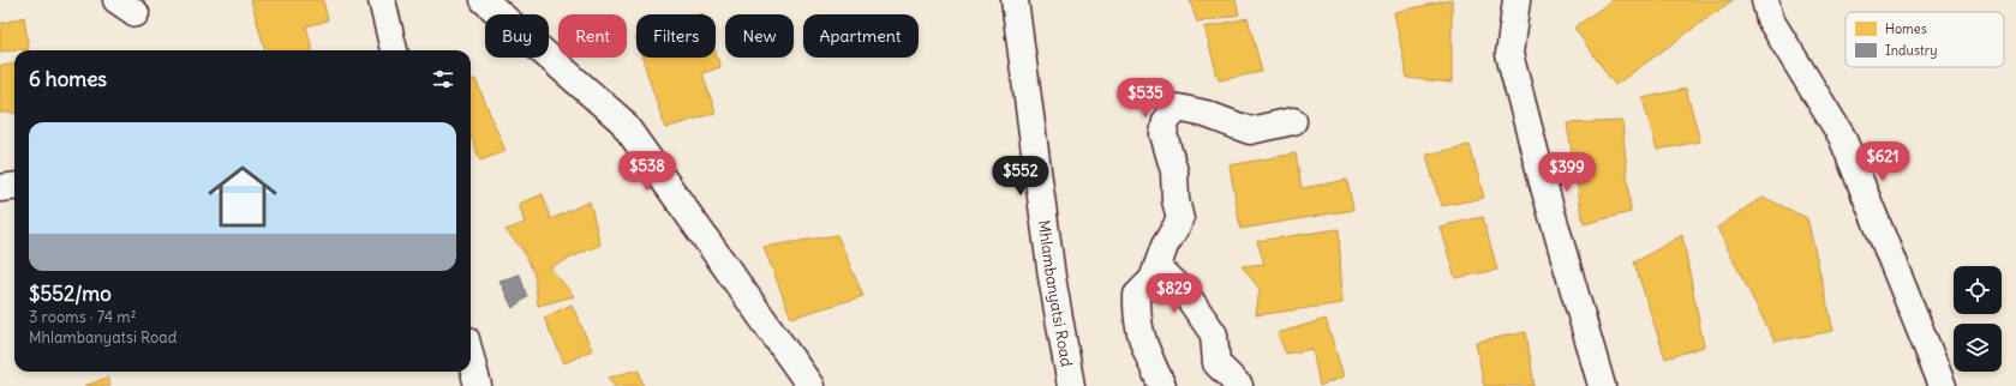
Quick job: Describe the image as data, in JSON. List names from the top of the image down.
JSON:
{
  "streets": {
    "street": ["Mhlambanyatsi Road"]
  },
  "legend": ["Homes", "Industry"],
  "page": {
    "chip": [
      "Buy",
      "Rent",
      "Filters",
      "New",
      "Apartment"
    ],
    "heading": "6 homes",
    "price": [
      "$535",
      "$621",
      "$538",
      "$399",
      "$552",
      "$829"
    ],
    "list": [
      {
        "name": "$552/mo",
        "note": "3 rooms · 74 m² · Mhlambanyatsi Road"
      }
    ]
  }
}
